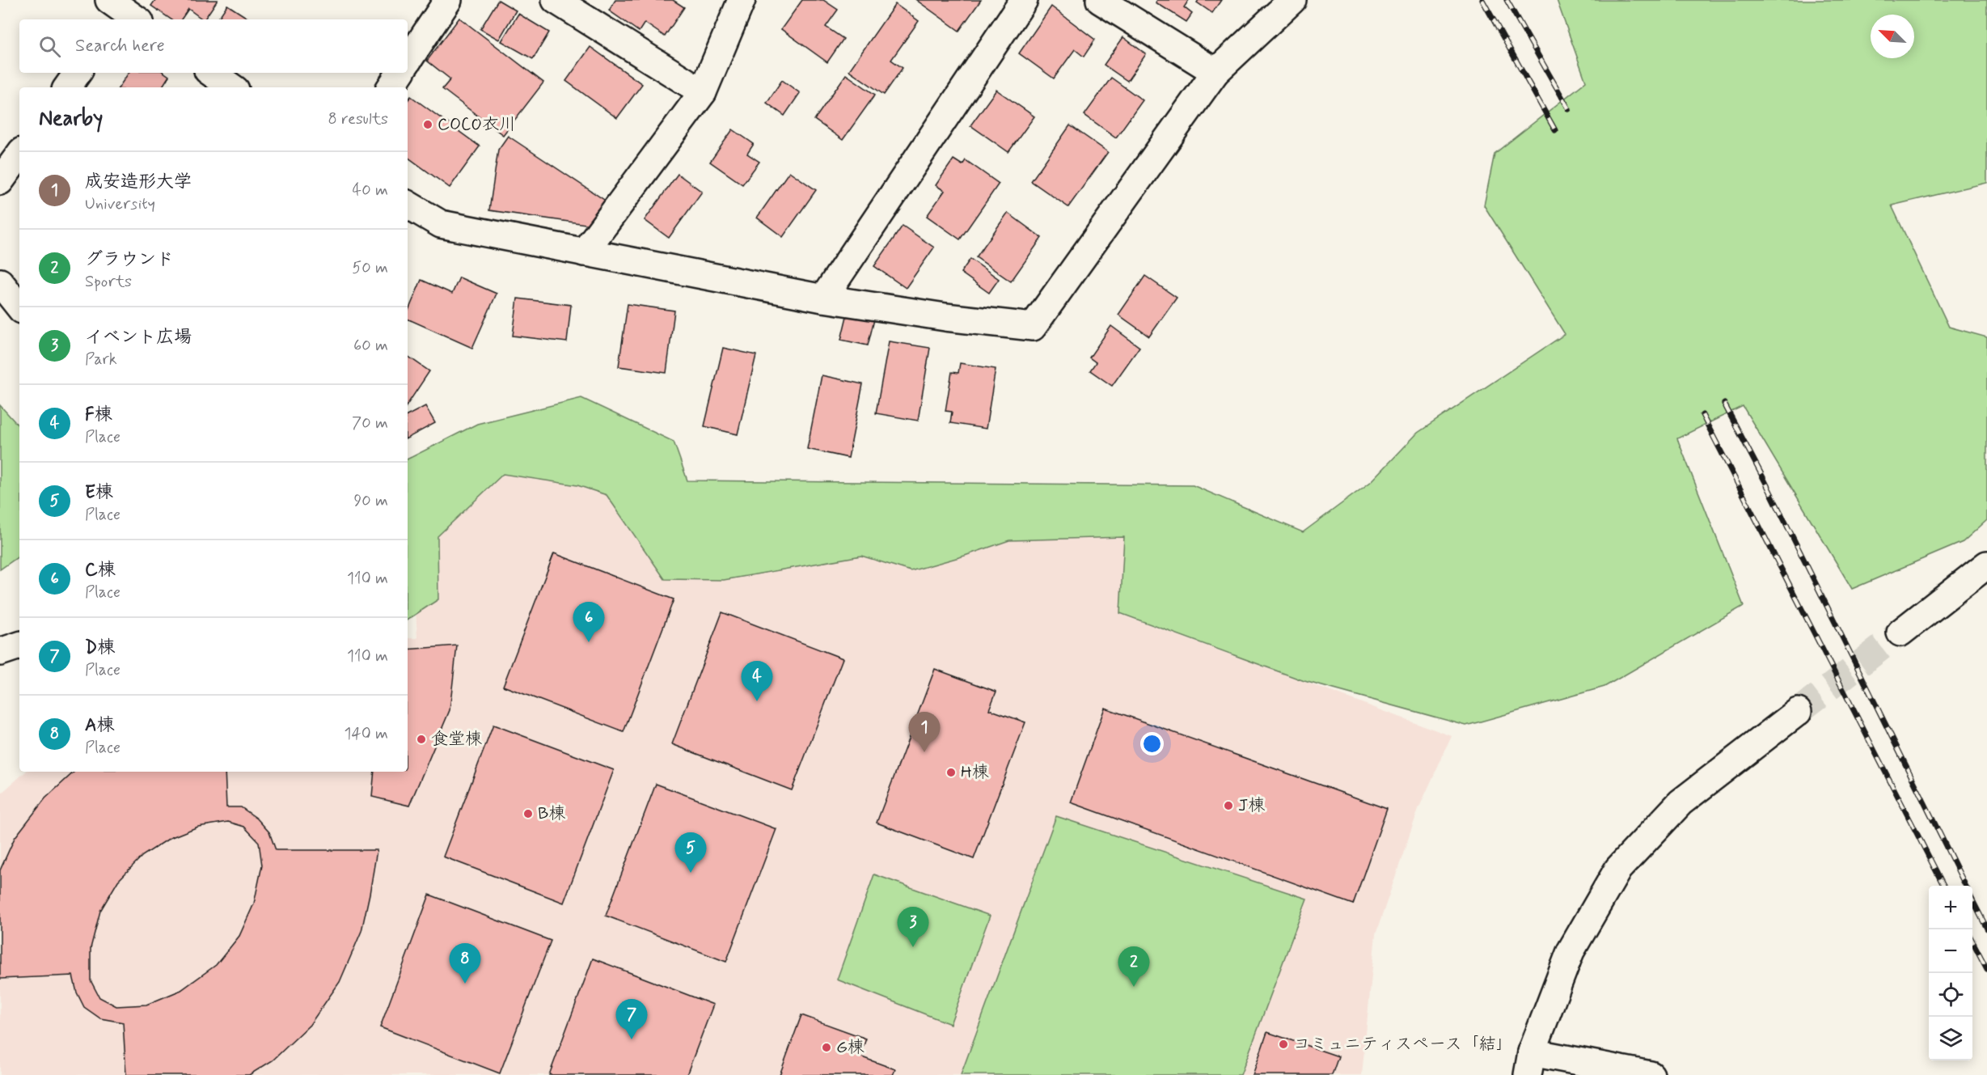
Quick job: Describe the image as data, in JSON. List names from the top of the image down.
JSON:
{
  "places": [
    "COCO衣川",
    "食堂棟",
    "H棟",
    "J棟",
    "B棟",
    "コミュニティスペース「結」",
    "G棟"
  ],
  "north": "top left",
  "page": {
    "search": "Search here",
    "heading": ["Nearby", "8 results"],
    "list": [
      {
        "mark": "1",
        "name": "成安造形大学",
        "note": "University",
        "value": "40 m"
      },
      {
        "mark": "2",
        "name": "グラウンド",
        "note": "Sports",
        "value": "50 m"
      },
      {
        "mark": "3",
        "name": "イベント広場",
        "note": "Park",
        "value": "60 m"
      },
      {
        "mark": "4",
        "name": "F棟",
        "note": "Place",
        "value": "70 m"
      },
      {
        "mark": "5",
        "name": "E棟",
        "note": "Place",
        "value": "90 m"
      },
      {
        "mark": "6",
        "name": "C棟",
        "note": "Place",
        "value": "110 m"
      },
      {
        "mark": "7",
        "name": "D棟",
        "note": "Place",
        "value": "110 m"
      },
      {
        "mark": "8",
        "name": "A棟",
        "note": "Place",
        "value": "140 m"
      }
    ],
    "pins": [
      "6",
      "4",
      "1",
      "5",
      "3",
      "8",
      "2",
      "7"
    ],
    "map_buttons": ["+", "−"]
  }
}
